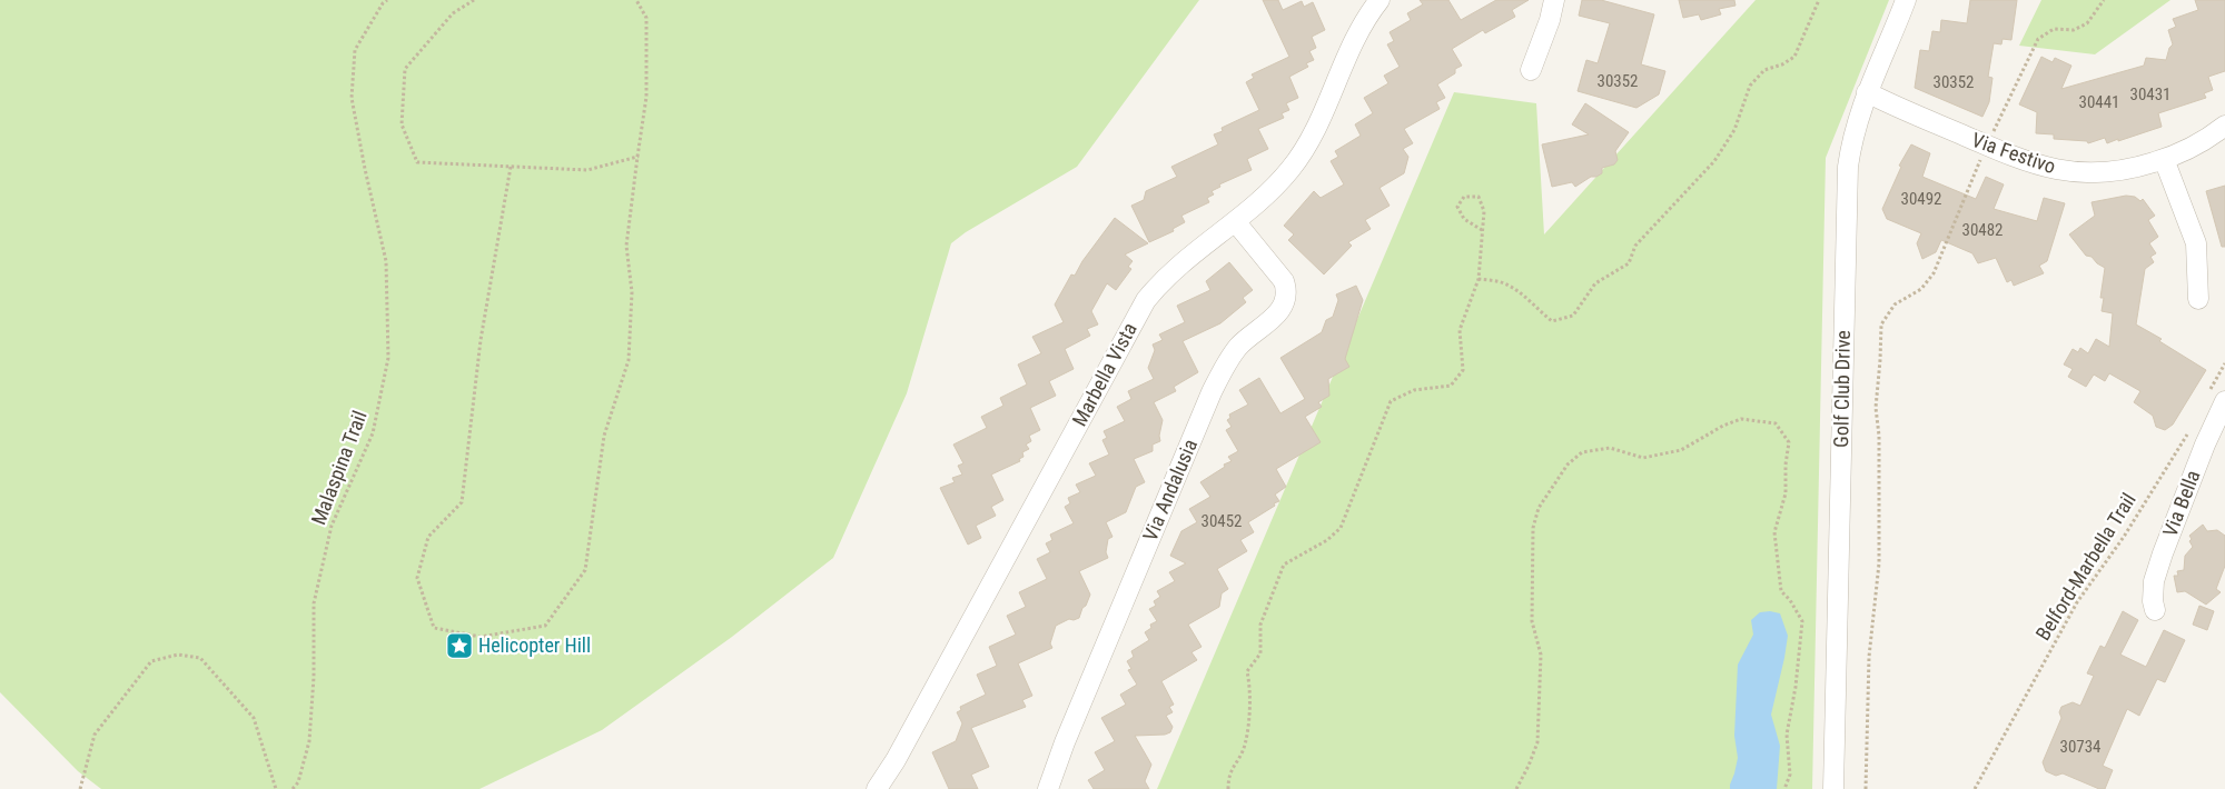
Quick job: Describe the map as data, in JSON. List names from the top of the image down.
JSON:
{
  "streets": {
    "street": [
      "Via Festivo",
      "Marbella Vista",
      "Golf Club Drive",
      "Via Andalusia",
      "Via Bella"
    ],
    "path": ["Malaspina Trail", "Belford-Marbella Trail"]
  },
  "crossings": [
    ["Via Festivo", "Golf Club Drive"],
    ["Marbella Vista", "Via Andalusia"]
  ],
  "places": {
    "place": ["Helicopter Hill"]
  },
  "house_numbers": [
    "30352",
    "30352",
    "30431",
    "30441",
    "30492",
    "30482",
    "30452",
    "30734"
  ]
}
